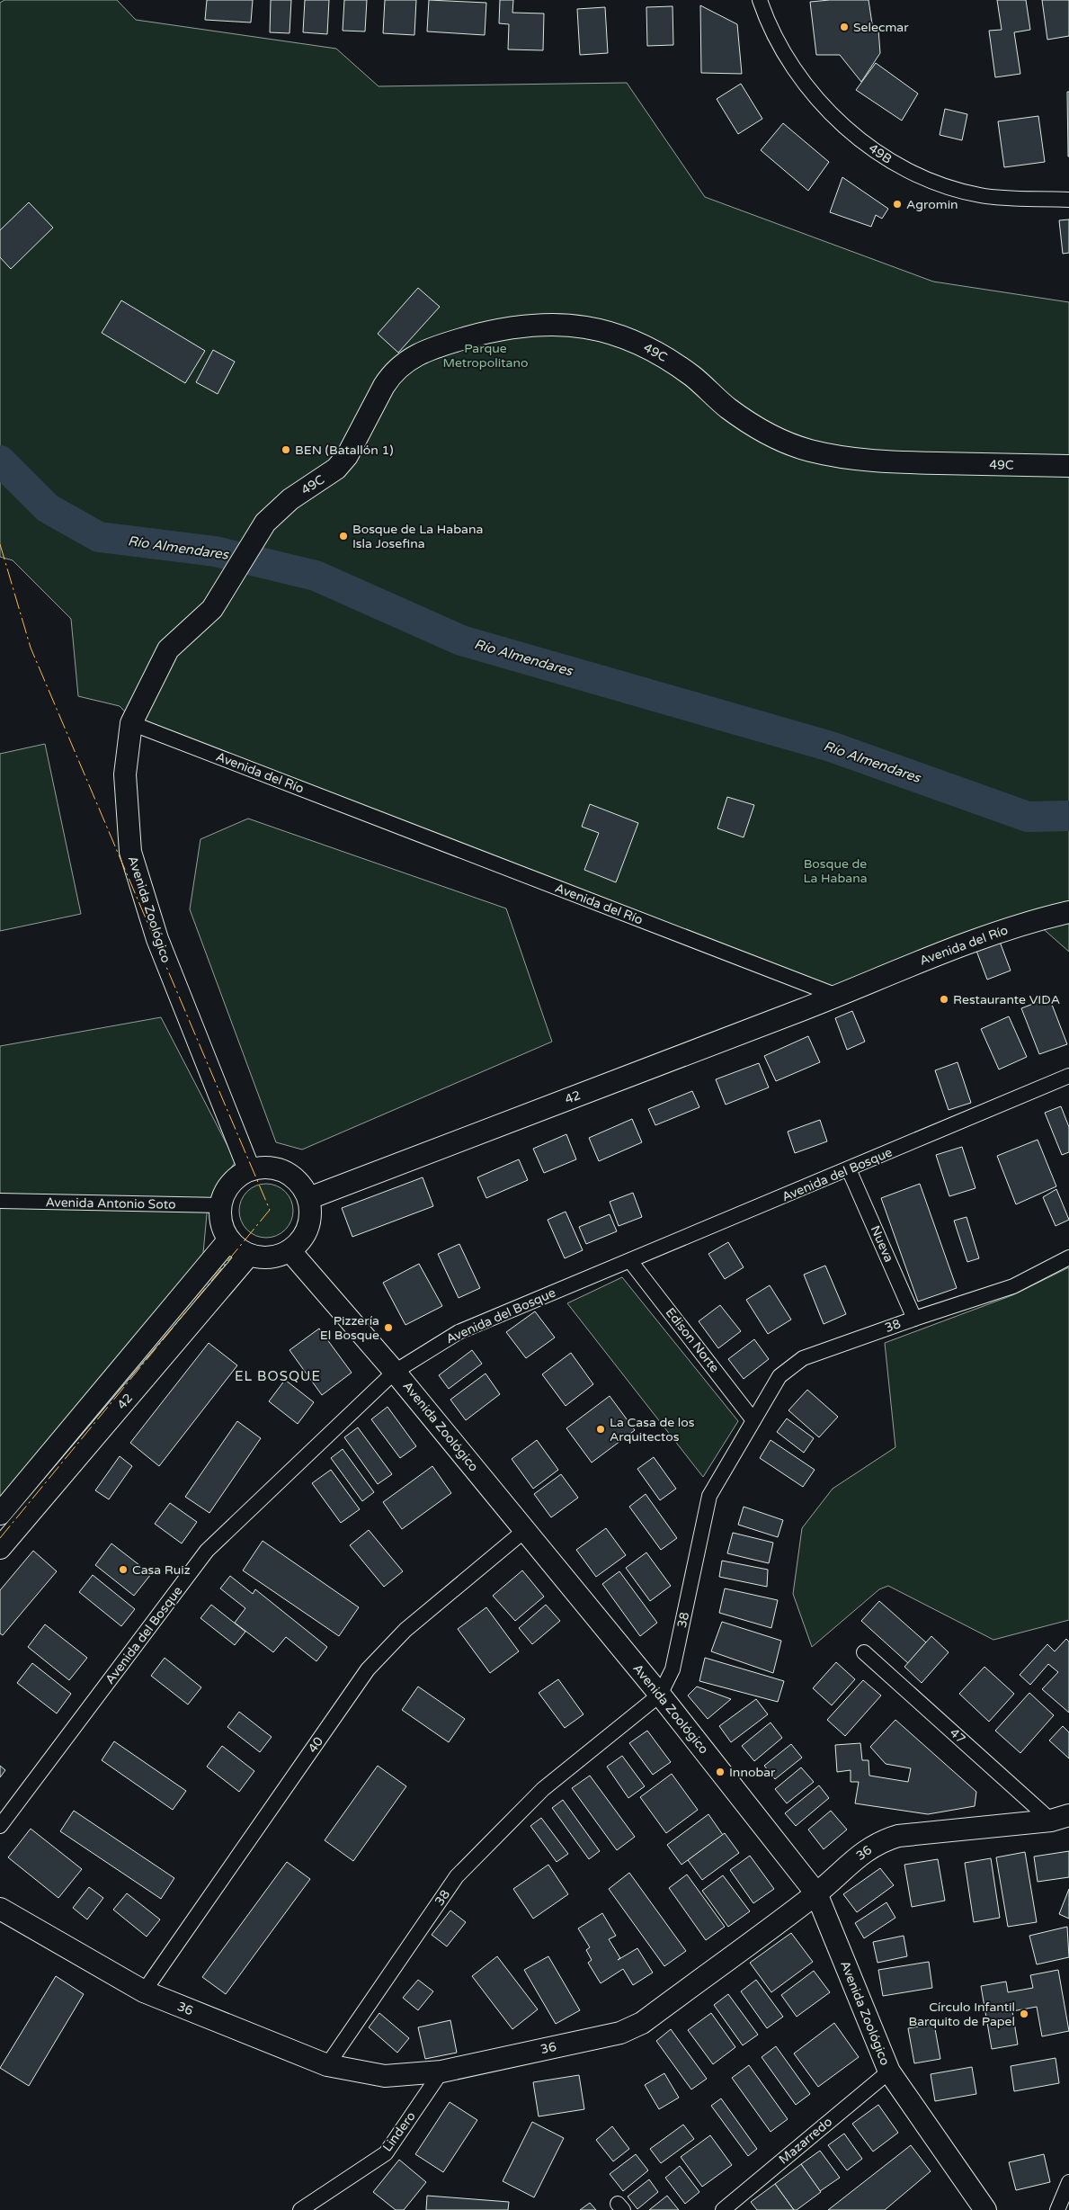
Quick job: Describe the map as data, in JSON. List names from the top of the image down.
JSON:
{
  "streets": {
    "street": [
      "49B",
      "49C",
      "Avenida del Río",
      "Avenida Zoológico",
      "42",
      "Avenida del Bosque",
      "Avenida Antonio Soto",
      "Nueva",
      "38",
      "Edison Norte",
      "47",
      "40",
      "36",
      "Lindero",
      "Mazarredo"
    ]
  },
  "crossings": [
    ["49C", "Avenida Zoológico"],
    ["Avenida del Río", "Avenida Zoológico"],
    ["Avenida del Río", "42"],
    ["Avenida Zoológico", "42"],
    ["Avenida Zoológico", "Avenida del Bosque"],
    ["Avenida Zoológico", "Avenida Antonio Soto"],
    ["Avenida Zoológico", "38"],
    ["Avenida Zoológico", "40"],
    ["Avenida Zoológico", "36"],
    ["Avenida Zoológico", "Mazarredo"],
    ["42", "Avenida Antonio Soto"],
    ["Avenida del Bosque", "Nueva"],
    ["Avenida del Bosque", "Edison Norte"],
    ["Nueva", "38"],
    ["38", "Edison Norte"],
    ["38", "36"],
    ["47", "36"],
    ["40", "36"],
    ["36", "Lindero"]
  ],
  "districts": ["EL BOSQUE"],
  "water": ["Río Almendares"],
  "parks": ["Parque Metropolitano", "Bosque de La Habana"],
  "places": [
    "Selecmar",
    "Agromin",
    "BEN (Batallón 1)",
    "Bosque de La Habana Isla Josefina",
    "Restaurante VIDA",
    "Pizzería El Bosque",
    "La Casa de los Arquitectos",
    "Casa Ruiz",
    "Innobar",
    "Círculo Infantil Barquito de Papel"
  ]
}
